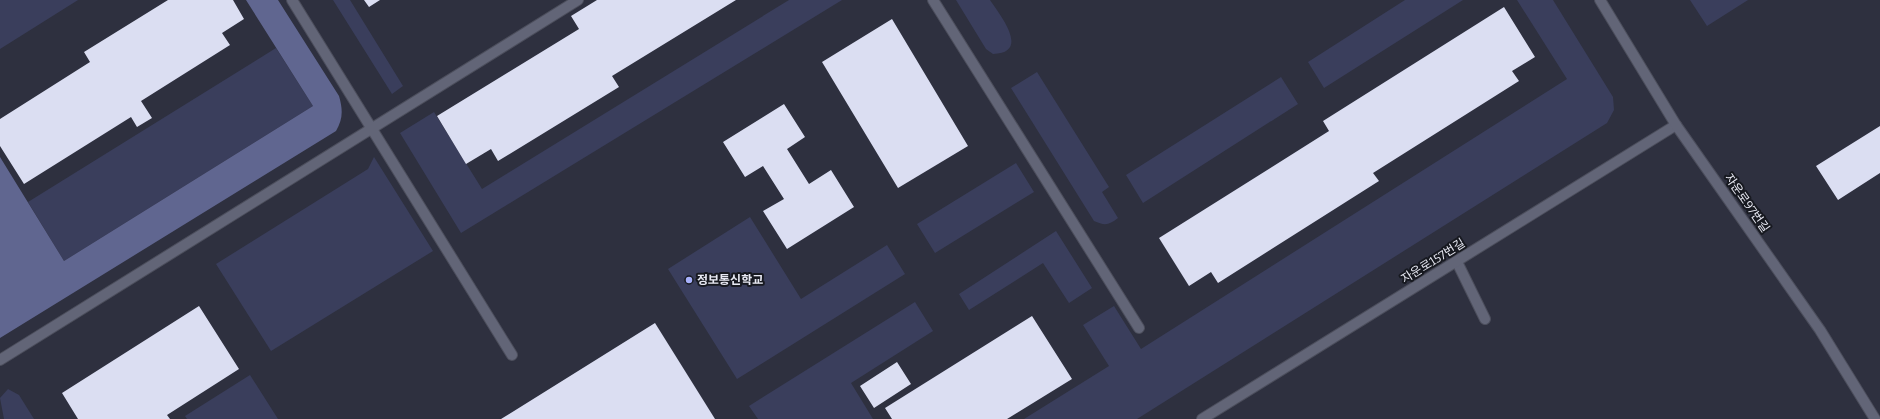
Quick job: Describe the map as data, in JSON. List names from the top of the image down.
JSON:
{
  "streets": {
    "street": ["자운로97번길", "자운로157번길"]
  },
  "crossings": [
    ["자운로97번길", "자운로157번길"]
  ],
  "places": ["정보통신학교"]
}
